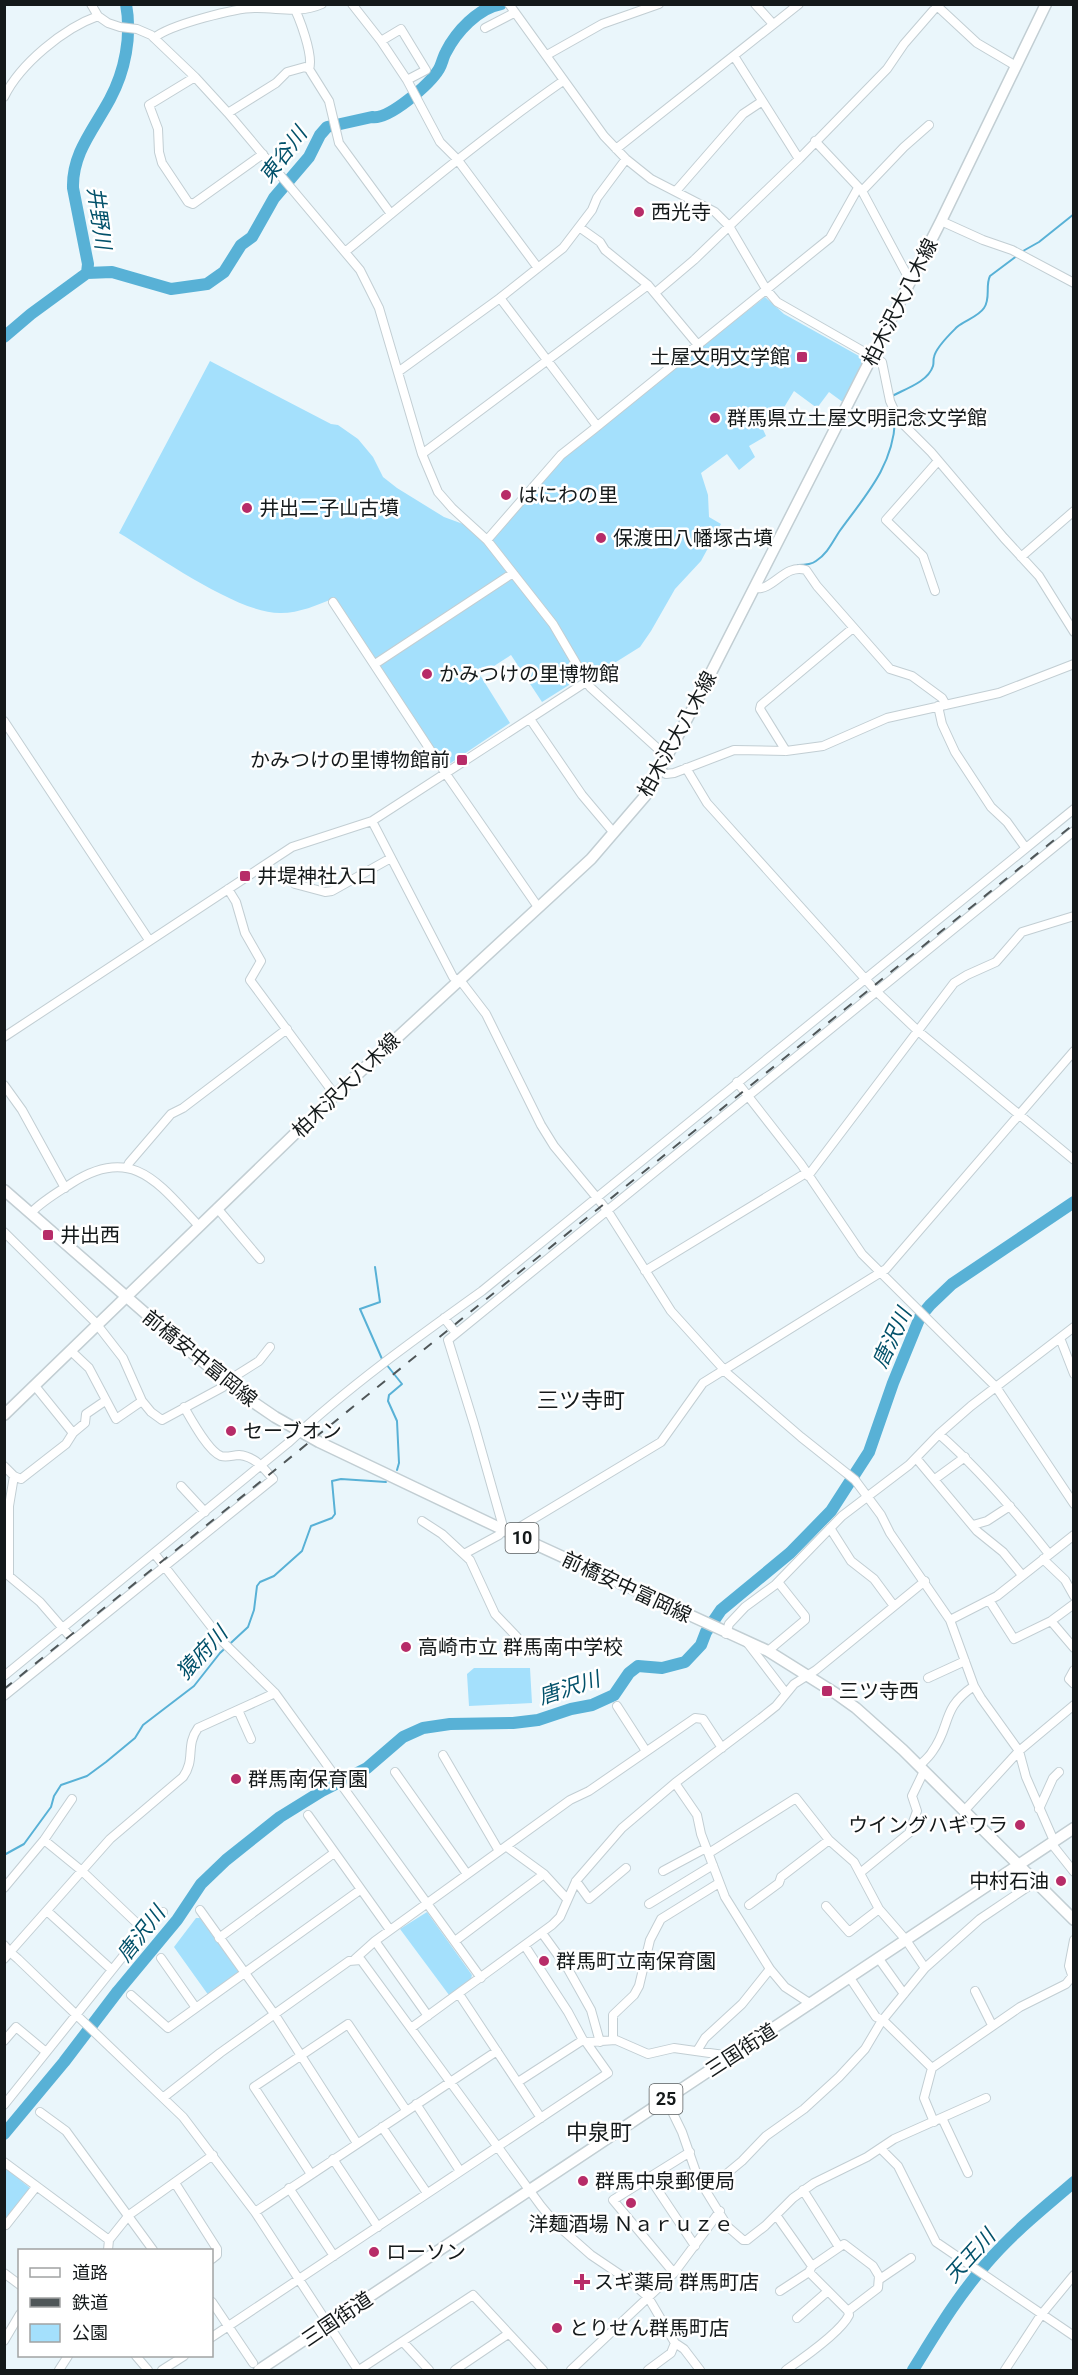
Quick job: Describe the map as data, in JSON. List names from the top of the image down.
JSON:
{
  "streets": {
    "main road": [
      "柏木沢大八木線",
      "前橋安中富岡線",
      "10",
      "三国街道",
      "25"
    ]
  },
  "crossings": [
    ["柏木沢大八木線", "前橋安中富岡線"],
    ["前橋安中富岡線", "三国街道"]
  ],
  "districts": ["三ツ寺町", "中泉町"],
  "water": [
    "東谷川",
    "井野川",
    "唐沢川",
    "猿府川",
    "天王川"
  ],
  "places": {
    "other": [
      "西光寺",
      "群馬県立土屋文明記念文学館",
      "はにわの里",
      "井出二子山古墳",
      "保渡田八幡塚古墳",
      "かみつけの里博物館",
      "セーブオン",
      "高崎市立 群馬南中学校",
      "群馬南保育園",
      "ウイングハギワラ",
      "中村石油",
      "群馬町立南保育園",
      "群馬中泉郵便局",
      "洋麺酒場 Ｎａｒｕｚｅ",
      "ローソン",
      "とりせん群馬町店"
    ],
    "transit": [
      "土屋文明文学館",
      "かみつけの里博物館前",
      "井堤神社入口",
      "井出西",
      "三ツ寺西"
    ],
    "health": ["スギ薬局 群馬町店"]
  },
  "legend": ["道路", "鉄道", "公園"]
}
